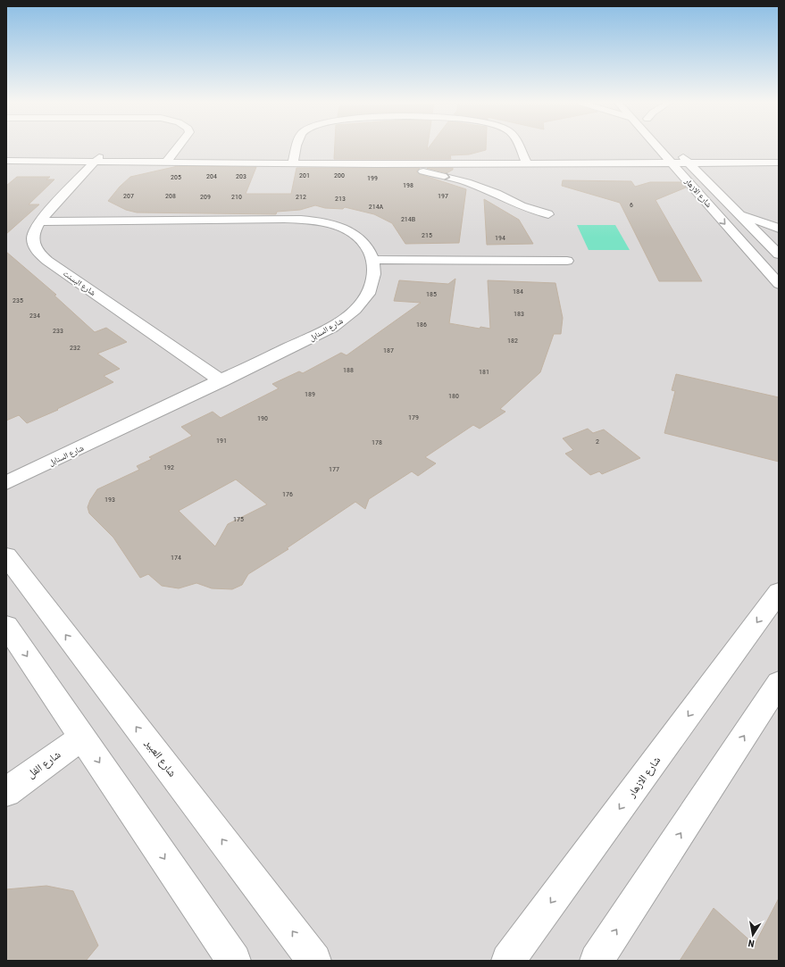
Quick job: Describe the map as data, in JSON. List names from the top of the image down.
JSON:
{
  "streets": {
    "street": [
      "شارع الازهار",
      "شارع البسنت",
      "شارع السنابل",
      "شارع العبير",
      "شارع الفل"
    ]
  },
  "crossings": [
    ["شارع البسنت", "شارع السنابل"]
  ],
  "house_numbers": [
    "201",
    "200",
    "204",
    "203",
    "205",
    "199",
    "198",
    "207",
    "208",
    "197",
    "209",
    "210",
    "212",
    "213",
    "6",
    "214A",
    "214B",
    "215",
    "194",
    "184",
    "185",
    "235",
    "183",
    "234",
    "186",
    "233",
    "182",
    "232",
    "187",
    "188",
    "181",
    "189",
    "180",
    "179",
    "190",
    "191",
    "2",
    "178",
    "192",
    "177",
    "176",
    "193",
    "175",
    "174"
  ],
  "north": "bottom"
}
